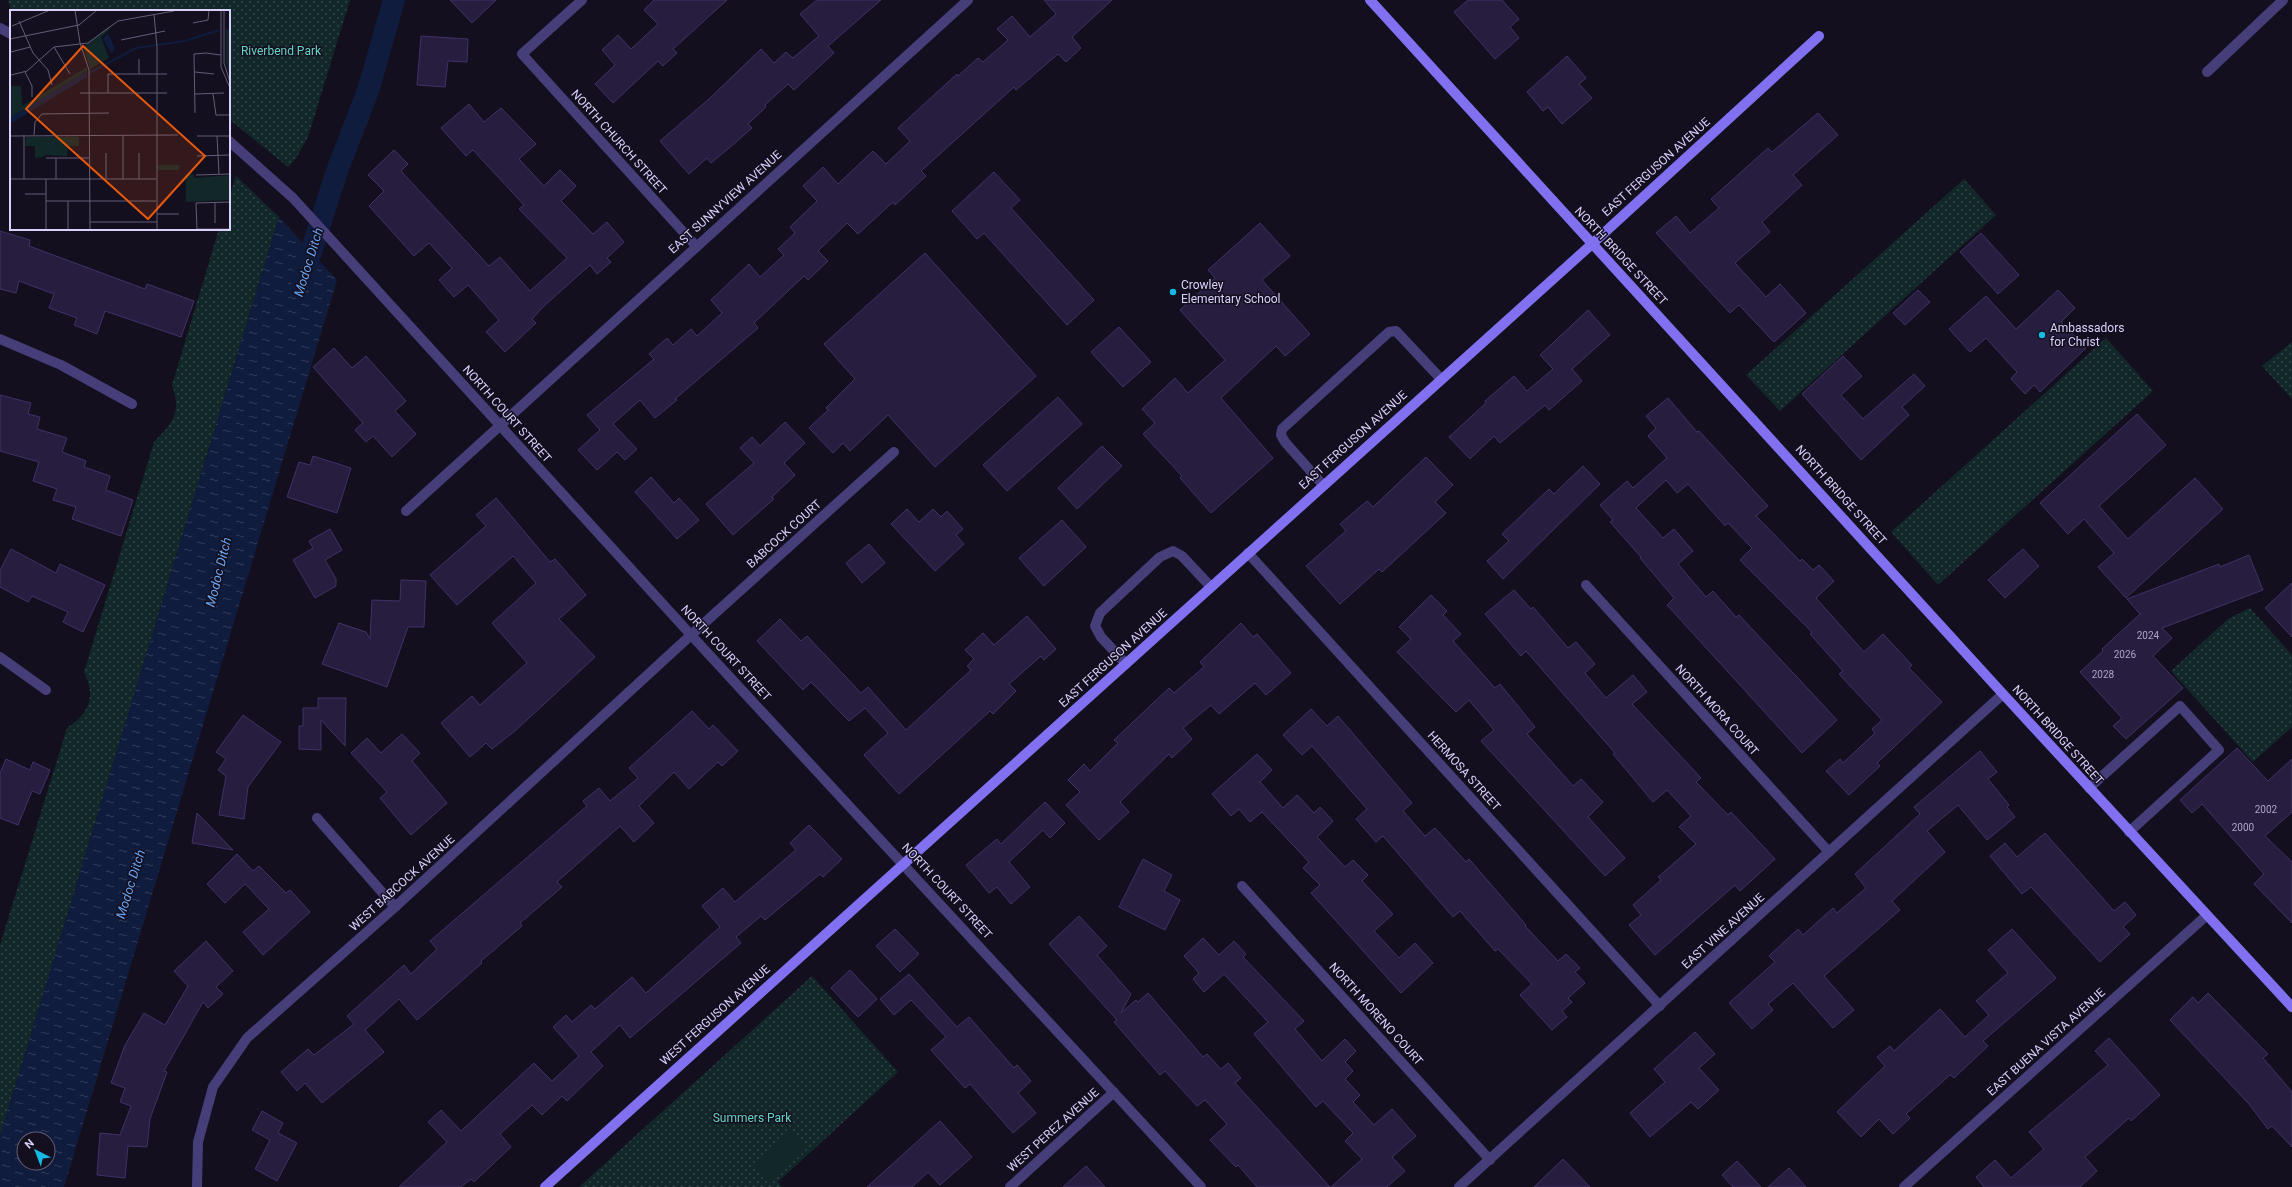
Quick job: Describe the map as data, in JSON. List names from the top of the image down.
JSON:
{
  "streets": {
    "street": [
      "NORTH CHURCH STREET",
      "EAST FERGUSON AVENUE",
      "EAST SUNNYVIEW AVENUE",
      "NORTH BRIDGE STREET",
      "NORTH COURT STREET",
      "BABCOCK COURT",
      "NORTH MORA COURT",
      "HERMOSA STREET",
      "WEST BABCOCK AVENUE",
      "EAST VINE AVENUE",
      "NORTH MORENO COURT",
      "WEST FERGUSON AVENUE",
      "EAST BUENA VISTA AVENUE",
      "WEST PEREZ AVENUE"
    ]
  },
  "crossings": [
    ["NORTH CHURCH STREET", "EAST SUNNYVIEW AVENUE"],
    ["EAST FERGUSON AVENUE", "NORTH BRIDGE STREET"],
    ["EAST FERGUSON AVENUE", "NORTH COURT STREET"],
    ["EAST FERGUSON AVENUE", "HERMOSA STREET"],
    ["EAST FERGUSON AVENUE", "WEST FERGUSON AVENUE"],
    ["EAST SUNNYVIEW AVENUE", "NORTH COURT STREET"],
    ["NORTH BRIDGE STREET", "EAST VINE AVENUE"],
    ["NORTH BRIDGE STREET", "EAST BUENA VISTA AVENUE"],
    ["NORTH COURT STREET", "BABCOCK COURT"],
    ["NORTH COURT STREET", "WEST BABCOCK AVENUE"],
    ["NORTH COURT STREET", "WEST FERGUSON AVENUE"],
    ["NORTH COURT STREET", "WEST PEREZ AVENUE"],
    ["BABCOCK COURT", "WEST BABCOCK AVENUE"],
    ["NORTH MORA COURT", "EAST VINE AVENUE"],
    ["HERMOSA STREET", "EAST VINE AVENUE"],
    ["EAST VINE AVENUE", "NORTH MORENO COURT"]
  ],
  "water": ["Modoc Ditch"],
  "parks": ["Riverbend Park", "Summers Park"],
  "places": ["Crowley Elementary School", "Ambassadors for Christ"],
  "house_numbers": [
    "2024",
    "2026",
    "2028",
    "2002",
    "2000"
  ],
  "north": "top left"
}
